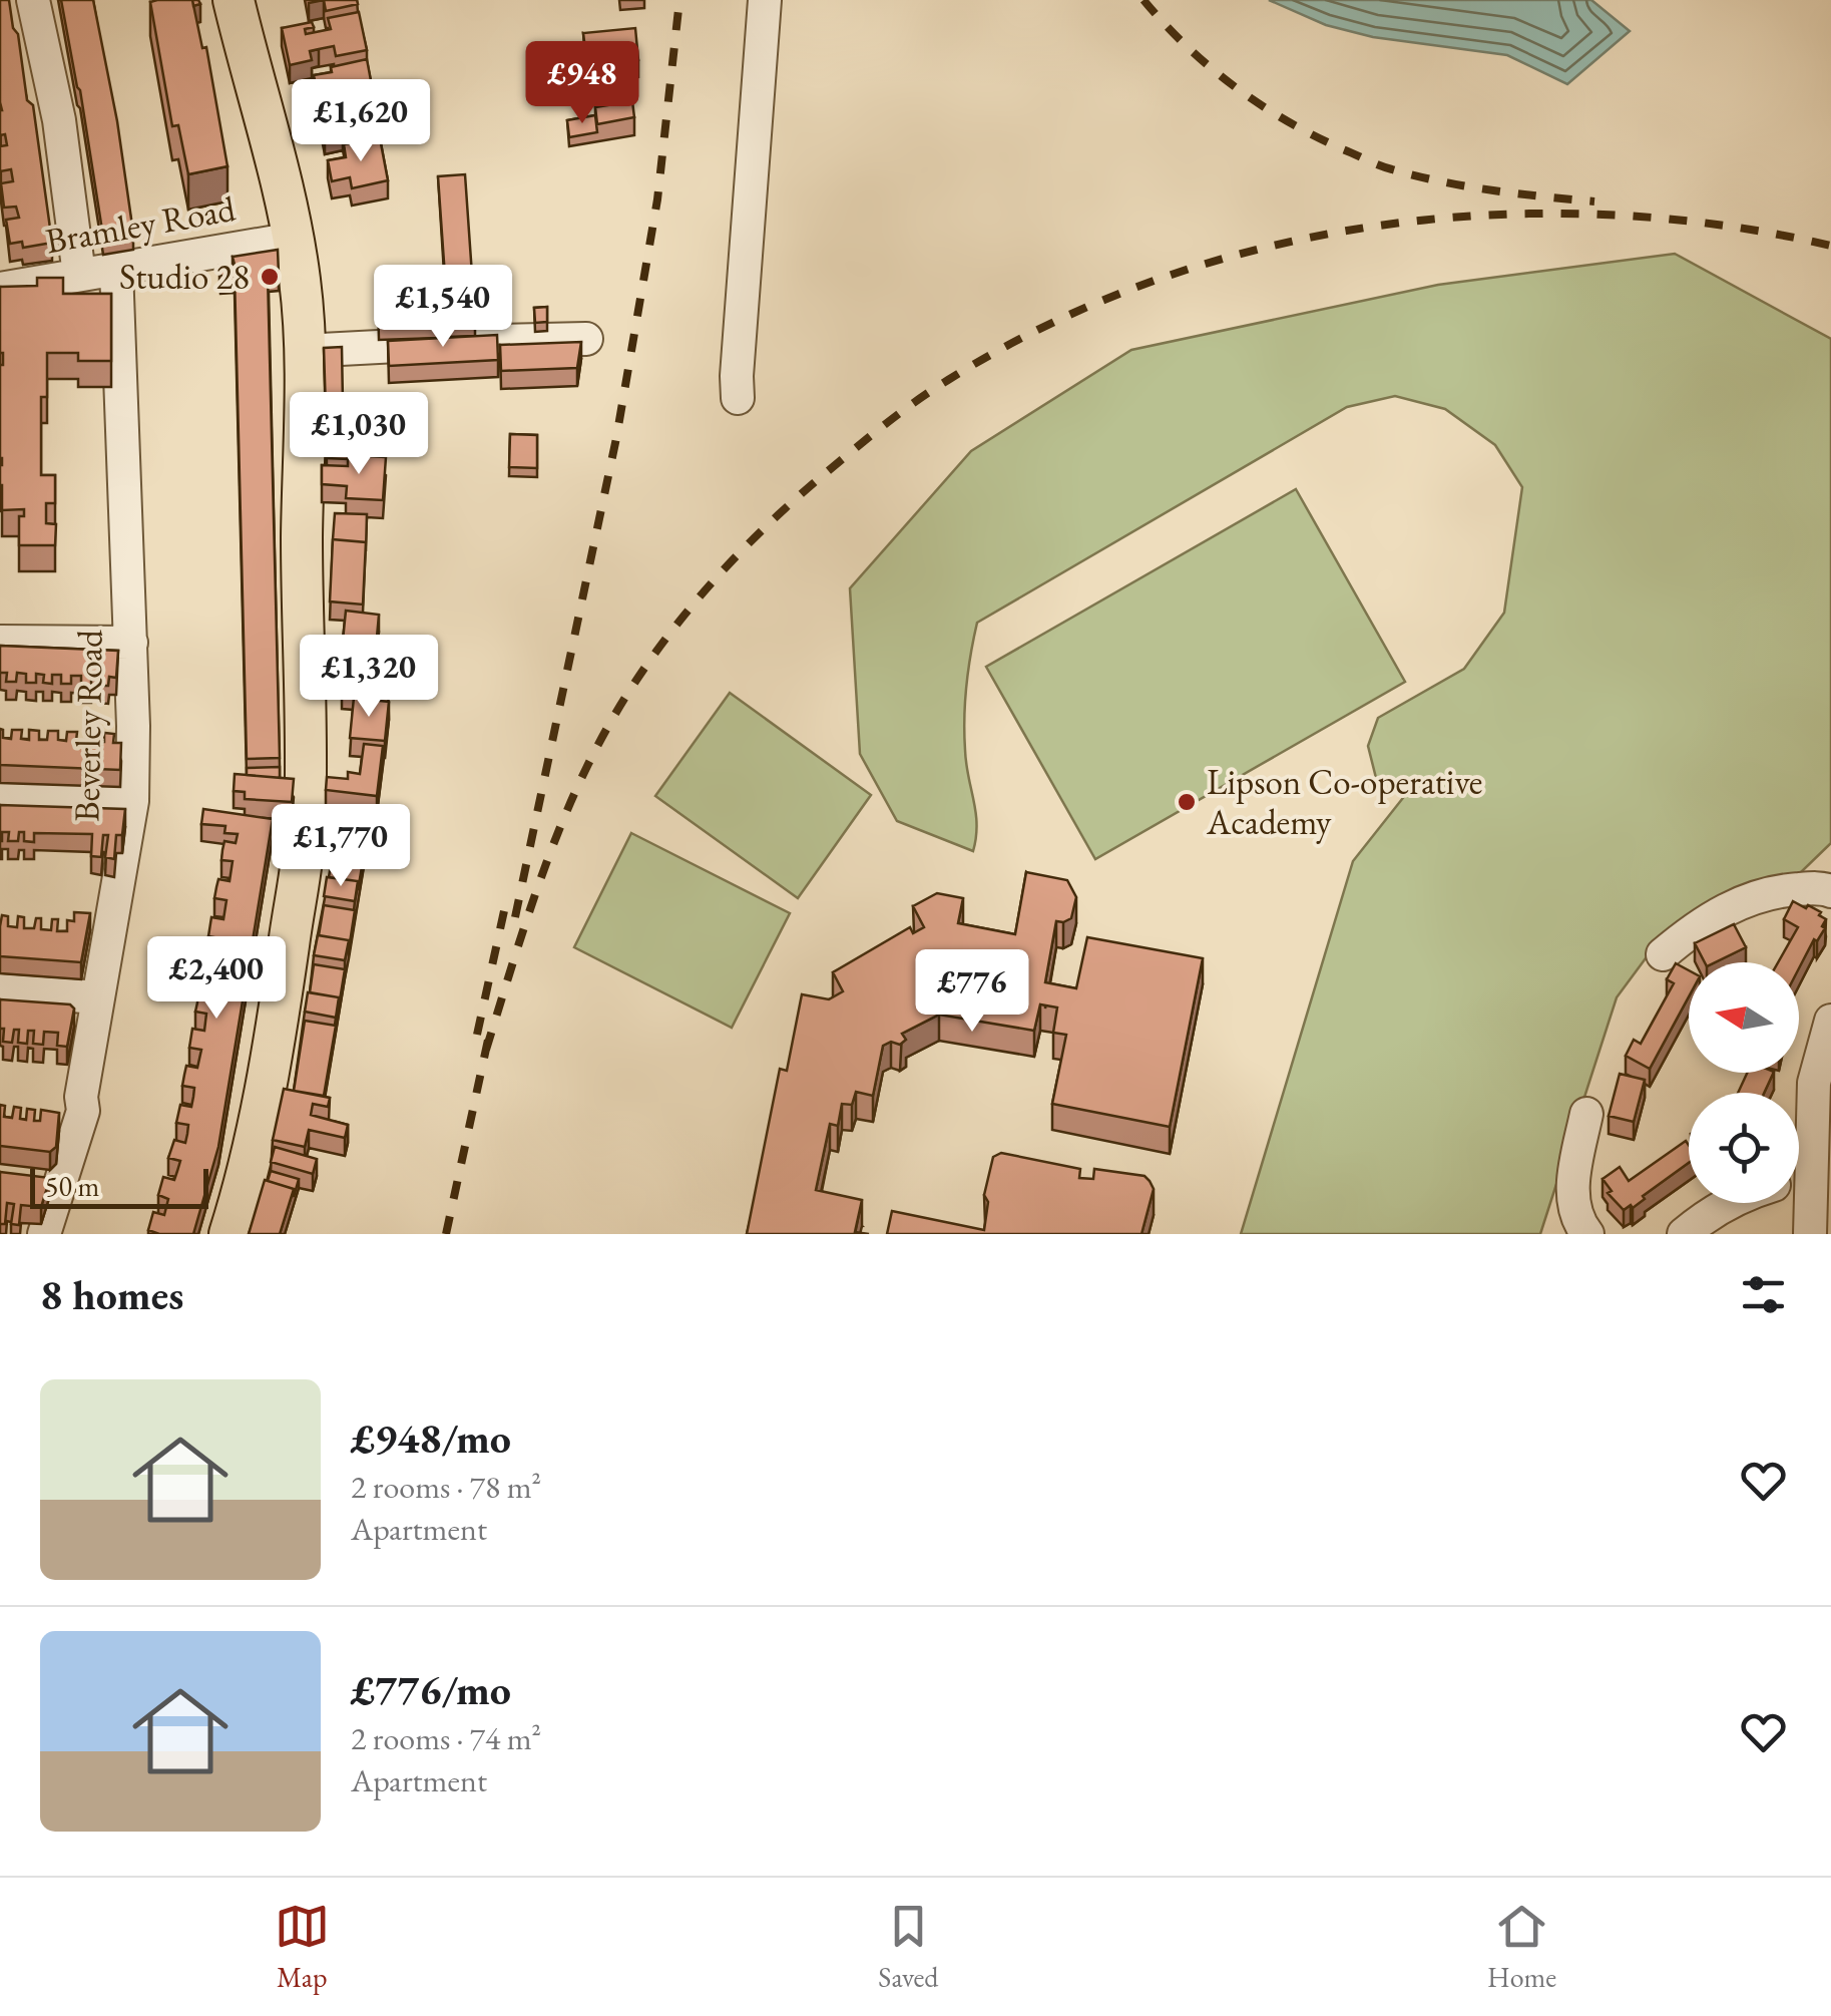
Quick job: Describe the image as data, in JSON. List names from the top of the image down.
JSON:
{
  "streets": {
    "street": ["Bramley Road", "Beverley Road"]
  },
  "crossings": [
    ["Bramley Road", "Beverley Road"]
  ],
  "places": ["Studio 28", "Lipson Co-operative Academy"],
  "scale_bar": "50 m",
  "north": "left",
  "page": {
    "price": [
      "£948",
      "£1,620",
      "£1,540",
      "£1,030",
      "£1,320",
      "£1,770",
      "£2,400",
      "£776"
    ],
    "scale": "50 m",
    "heading": "8 homes",
    "list": [
      {
        "name": "£948/mo",
        "note": "2 rooms · 78 m² · Apartment"
      },
      {
        "name": "£776/mo",
        "note": "2 rooms · 74 m² · Apartment"
      }
    ],
    "tabs": ["Map", "Saved", "Home"]
  }
}
